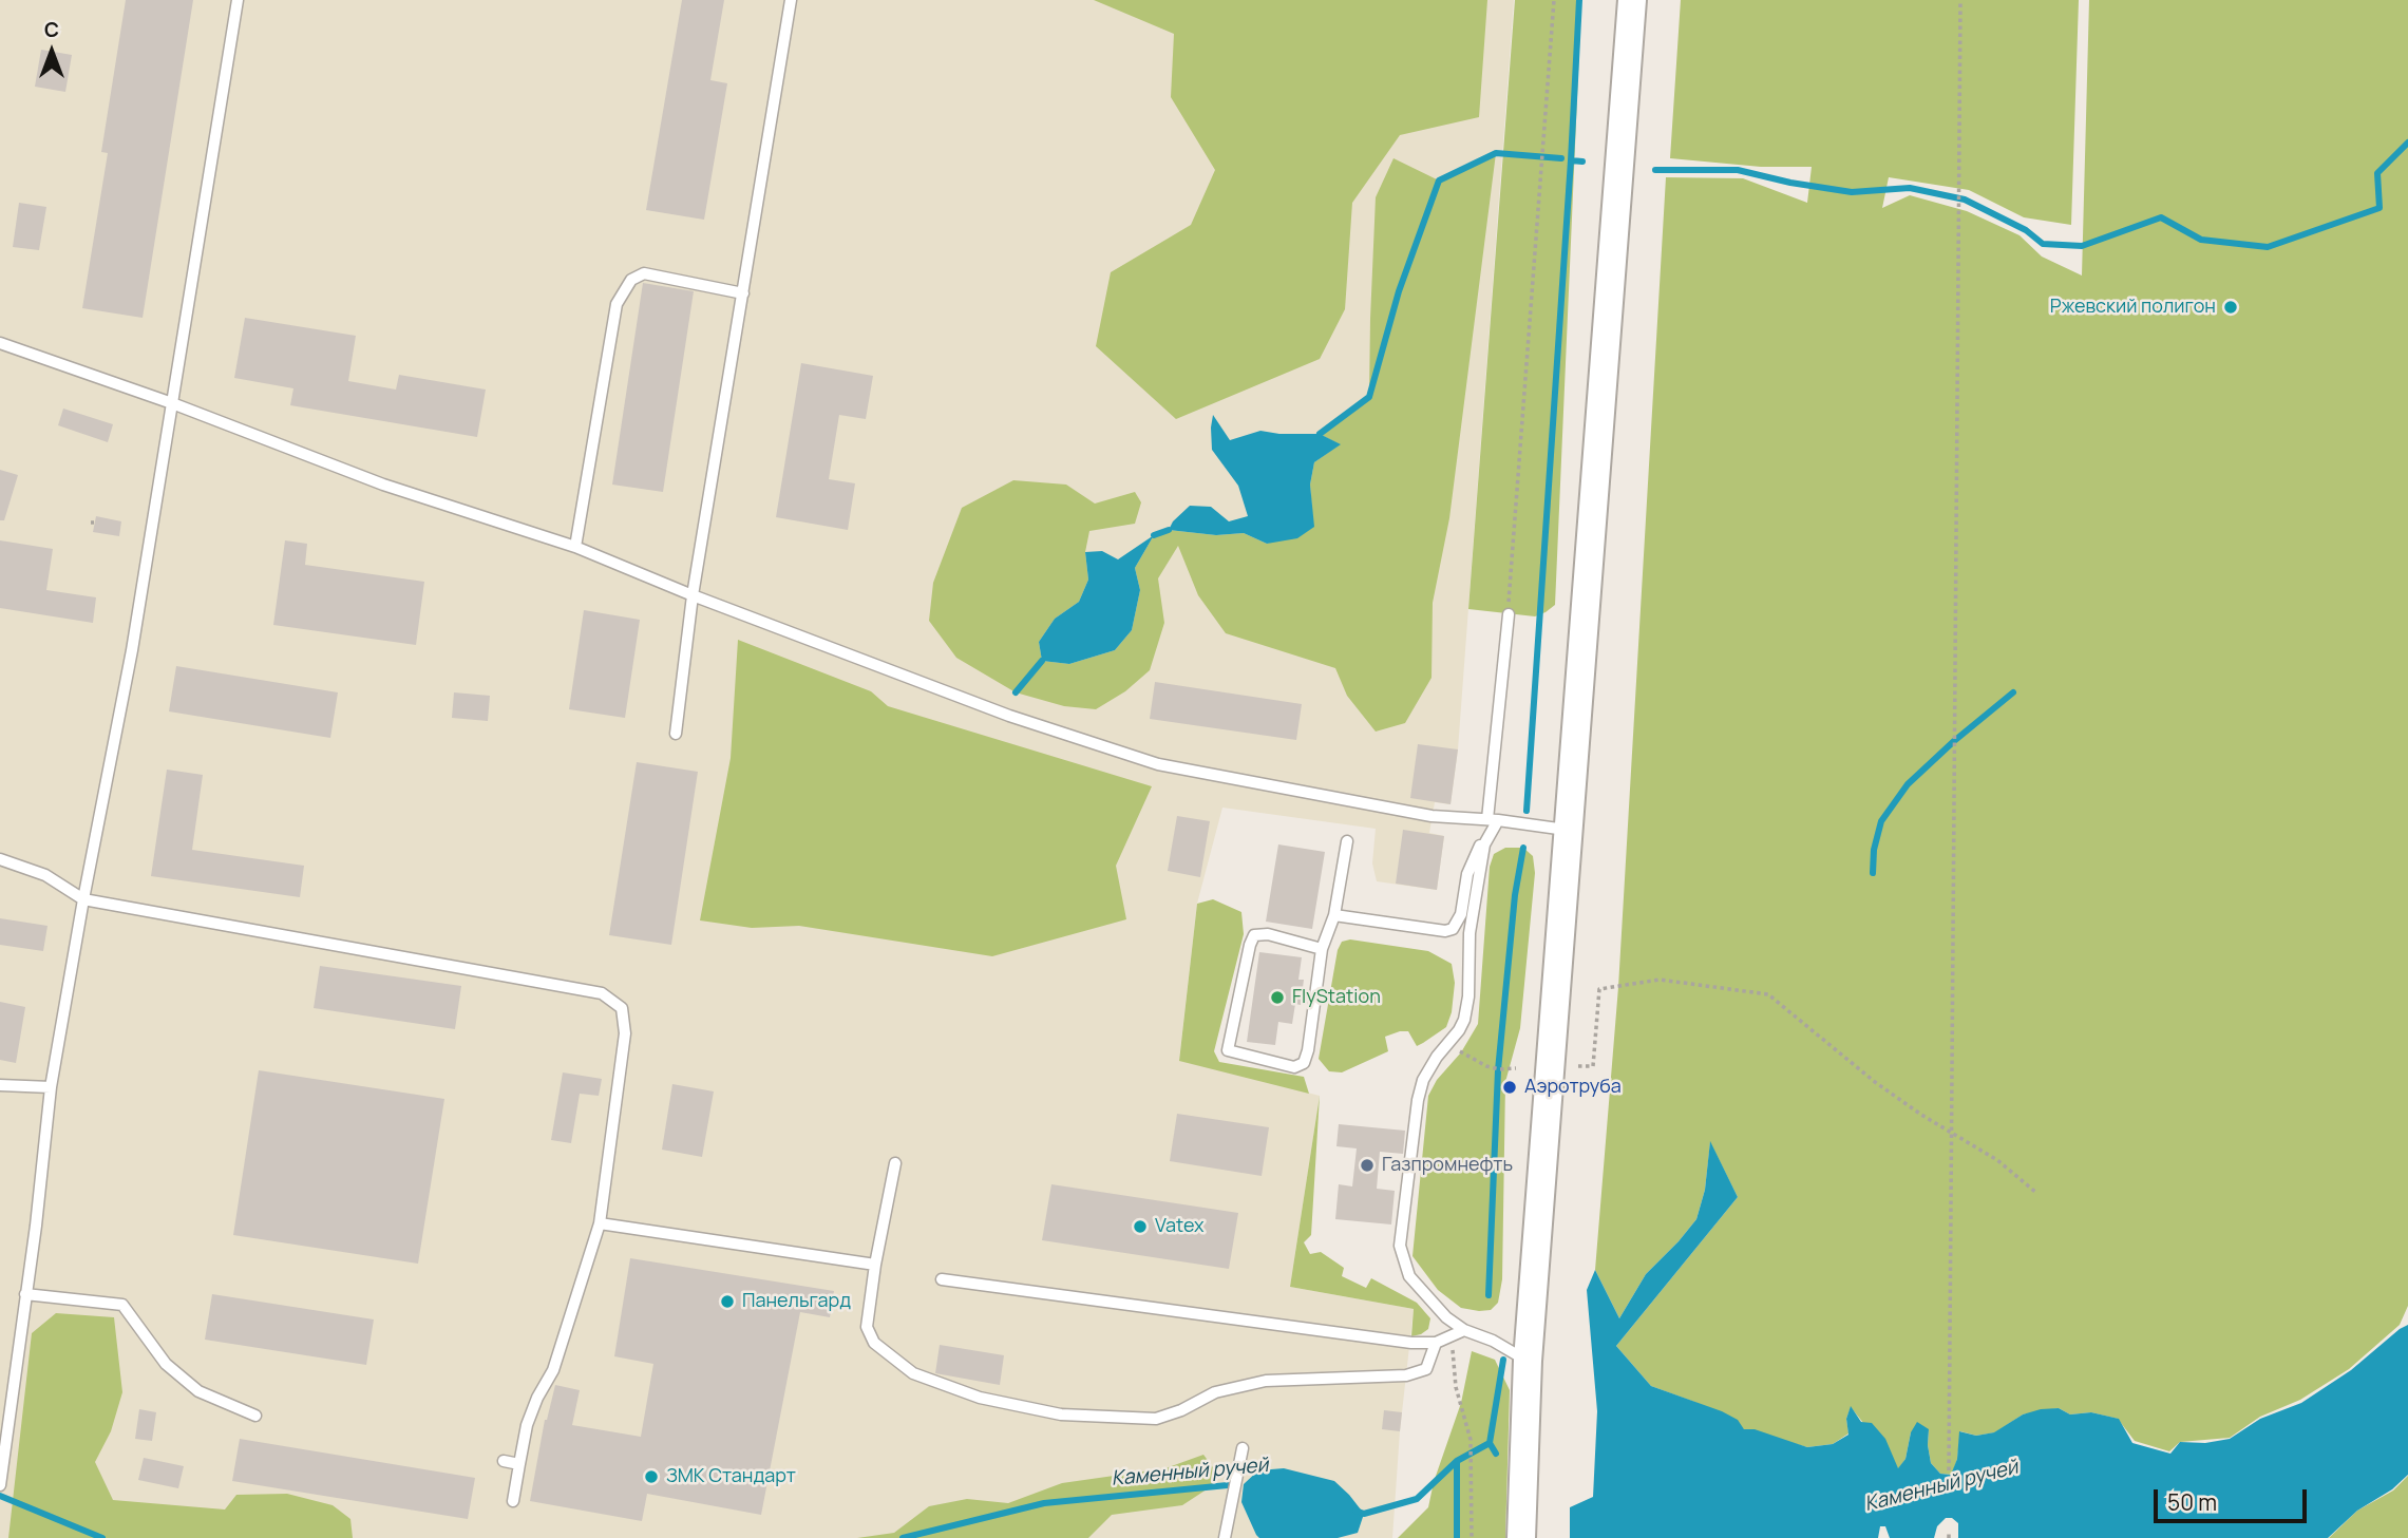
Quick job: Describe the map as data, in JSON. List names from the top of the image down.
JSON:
{
  "water": ["Каменный ручей"],
  "places": [
    "Ржевский полигон",
    "FlyStation",
    "Аэротруба",
    "Газпромнефть",
    "Vatex",
    "Панельгард",
    "ЗМК Стандарт"
  ],
  "scale_bar": "50 m",
  "north": "top"
}
